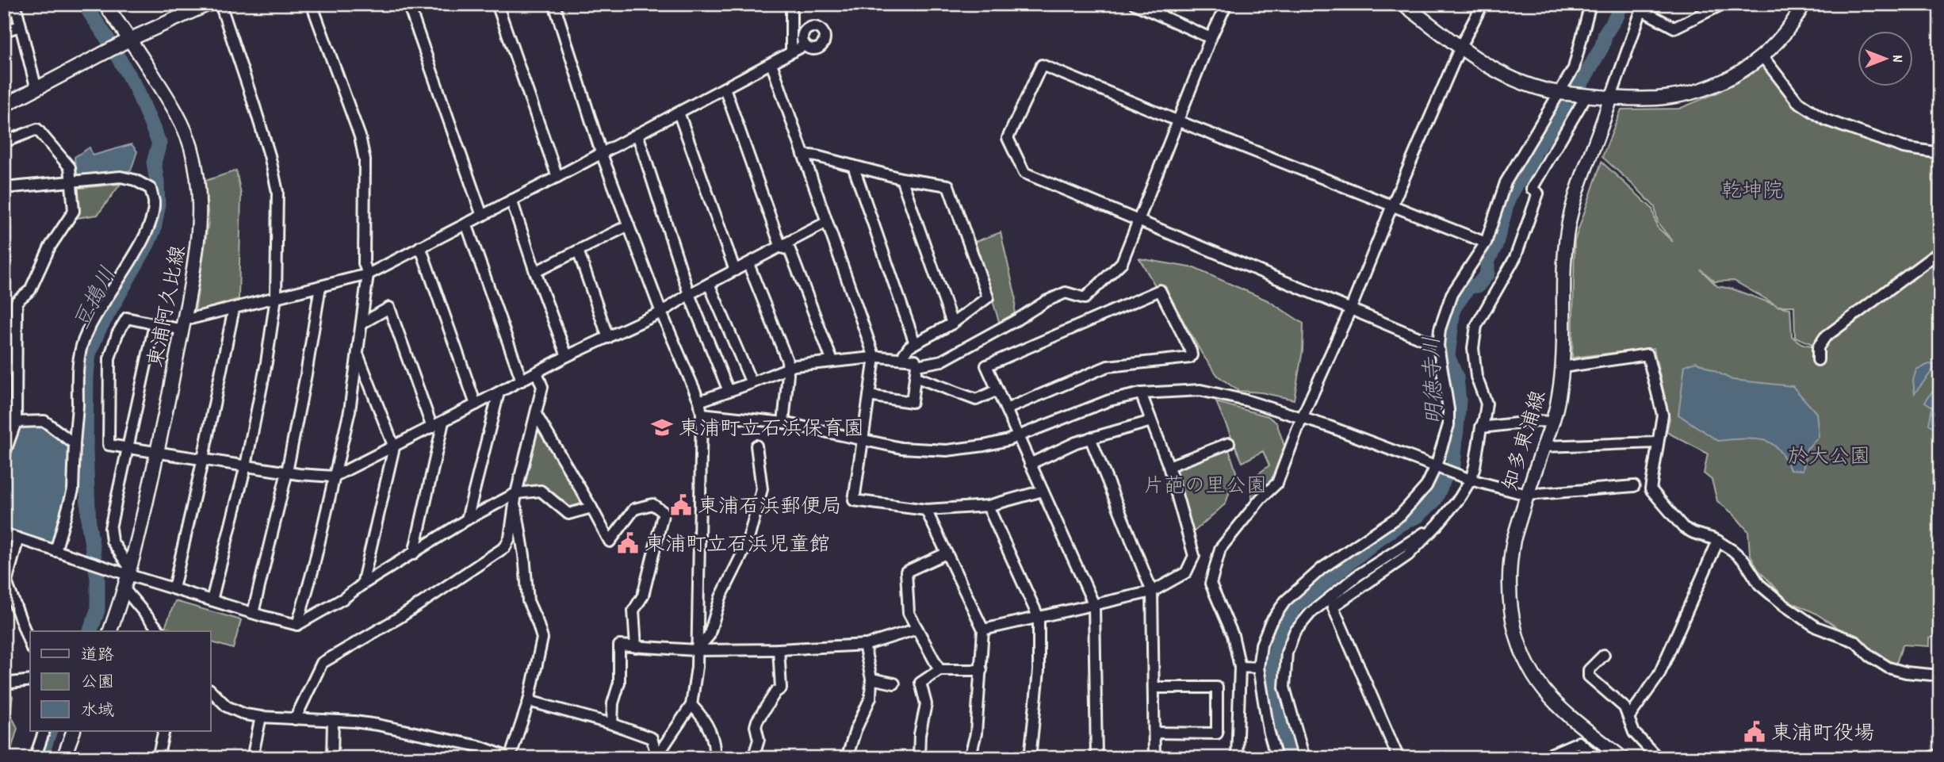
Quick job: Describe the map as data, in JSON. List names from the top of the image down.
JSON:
{
  "streets": {
    "main road": ["東浦阿久比線", "知多東浦線"]
  },
  "water": ["豆搗川", "明徳寺川"],
  "parks": ["乾坤院", "於大公園", "片葩の里公園"],
  "places": {
    "school or university": ["東浦町立石浜保育園"],
    "public building": ["東浦石浜郵便局", "東浦町立石浜児童館", "東浦町役場"]
  },
  "legend": ["道路", "公園", "水域"],
  "north": "right"
}
